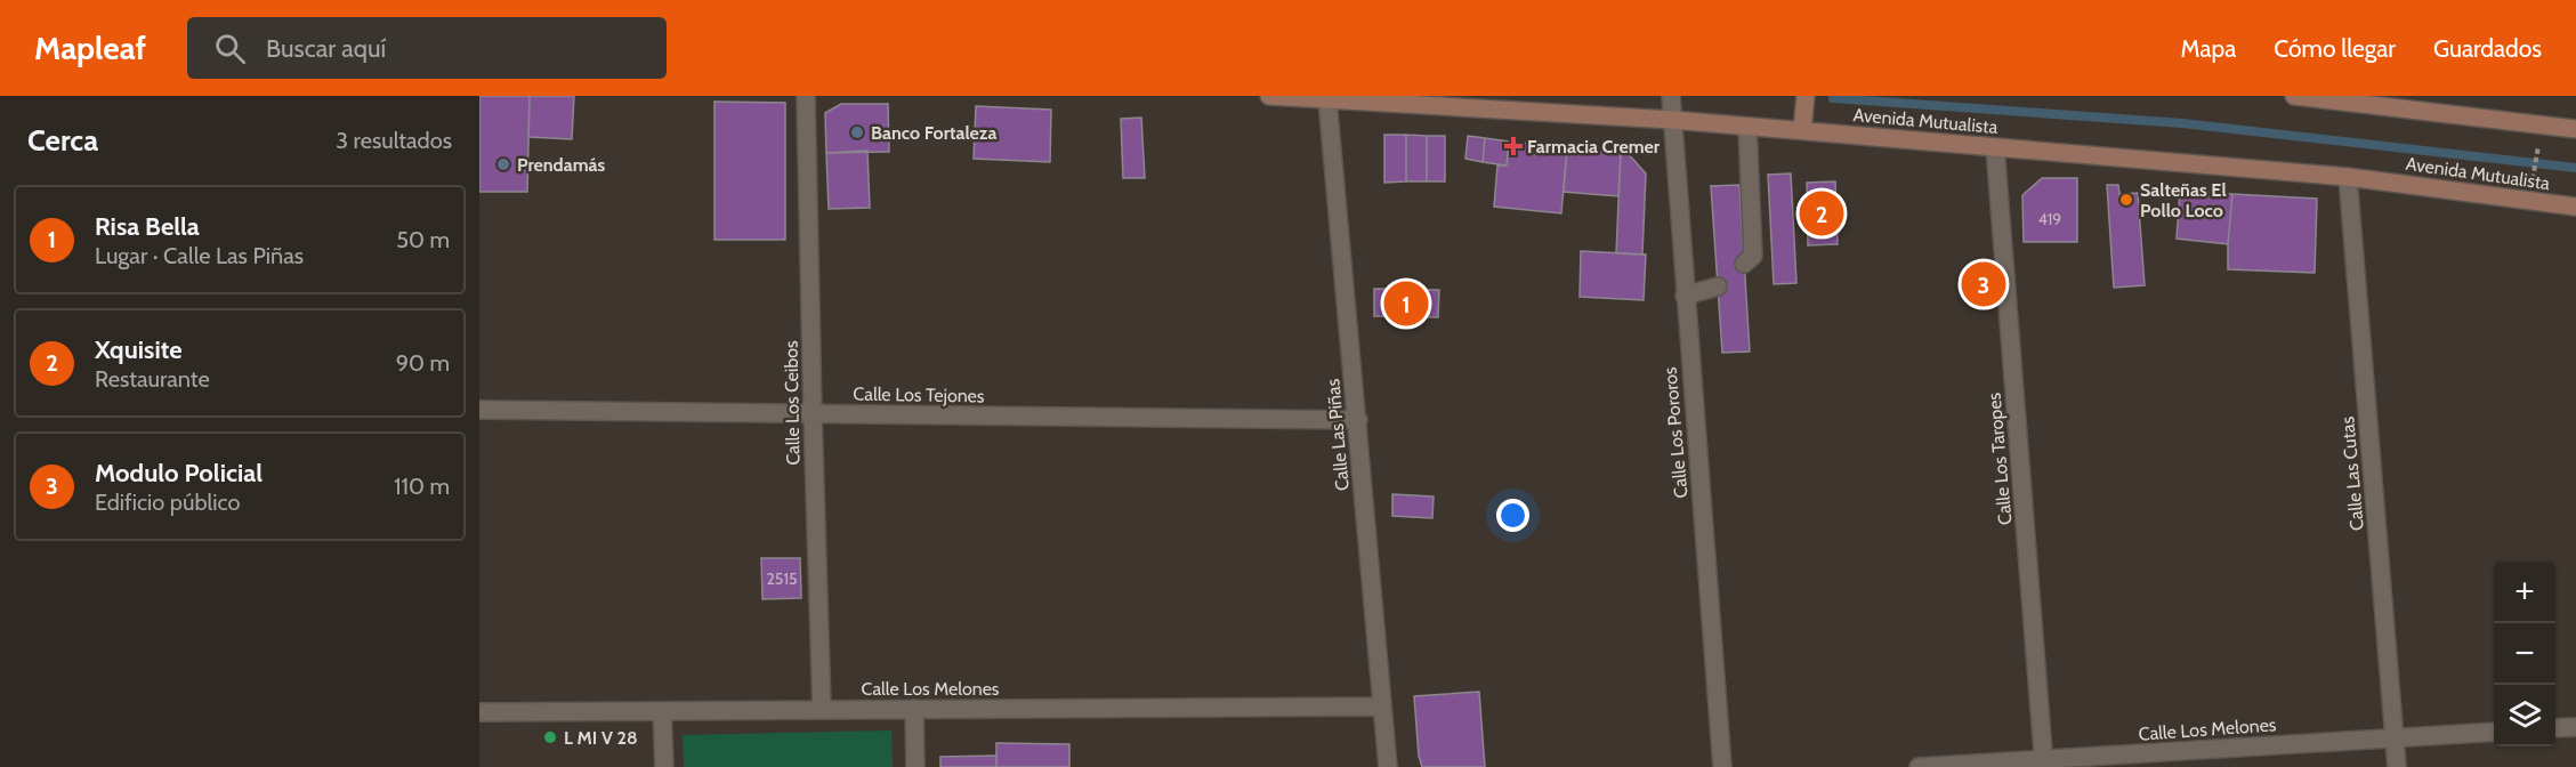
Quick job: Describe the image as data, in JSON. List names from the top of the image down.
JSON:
{
  "streets": {
    "main road": ["Avenida Mutualista"],
    "street": [
      "Calle Los Tejones",
      "Calle Los Ceibos",
      "Calle Los Pororos",
      "Calle Las Piñas",
      "Calle Los Taropes",
      "Calle Las Cutas",
      "Calle Los Melones"
    ]
  },
  "crossings": [
    ["Avenida Mutualista", "Calle Los Pororos"],
    ["Avenida Mutualista", "Calle Las Piñas"],
    ["Avenida Mutualista", "Calle Los Taropes"],
    ["Avenida Mutualista", "Calle Las Cutas"],
    ["Calle Los Tejones", "Calle Los Ceibos"],
    ["Calle Los Tejones", "Calle Las Piñas"],
    ["Calle Los Ceibos", "Calle Los Melones"],
    ["Calle Las Piñas", "Calle Los Melones"],
    ["Calle Los Taropes", "Calle Los Melones"],
    ["Calle Las Cutas", "Calle Los Melones"]
  ],
  "places": {
    "other": [
      "Banco Fortaleza",
      "Prendamás",
      "Salteñas El Pollo Loco",
      "L MI V 28"
    ],
    "health": ["Farmacia Cremer"]
  },
  "house_numbers": ["419", "2515"],
  "page": {
    "header": "Mapleaf",
    "search": "Buscar aquí",
    "nav": ["Mapa", "Cómo llegar", "Guardados"],
    "heading": ["Cerca", "3 resultados"],
    "list": [
      {
        "mark": "1",
        "name": "Risa Bella",
        "note": "Lugar · Calle Las Piñas",
        "value": "50 m"
      },
      {
        "mark": "2",
        "name": "Xquisite",
        "note": "Restaurante",
        "value": "90 m"
      },
      {
        "mark": "3",
        "name": "Modulo Policial",
        "note": "Edificio público",
        "value": "110 m"
      }
    ],
    "pins": ["2", "3", "1"],
    "map_buttons": ["+", "−"]
  }
}
